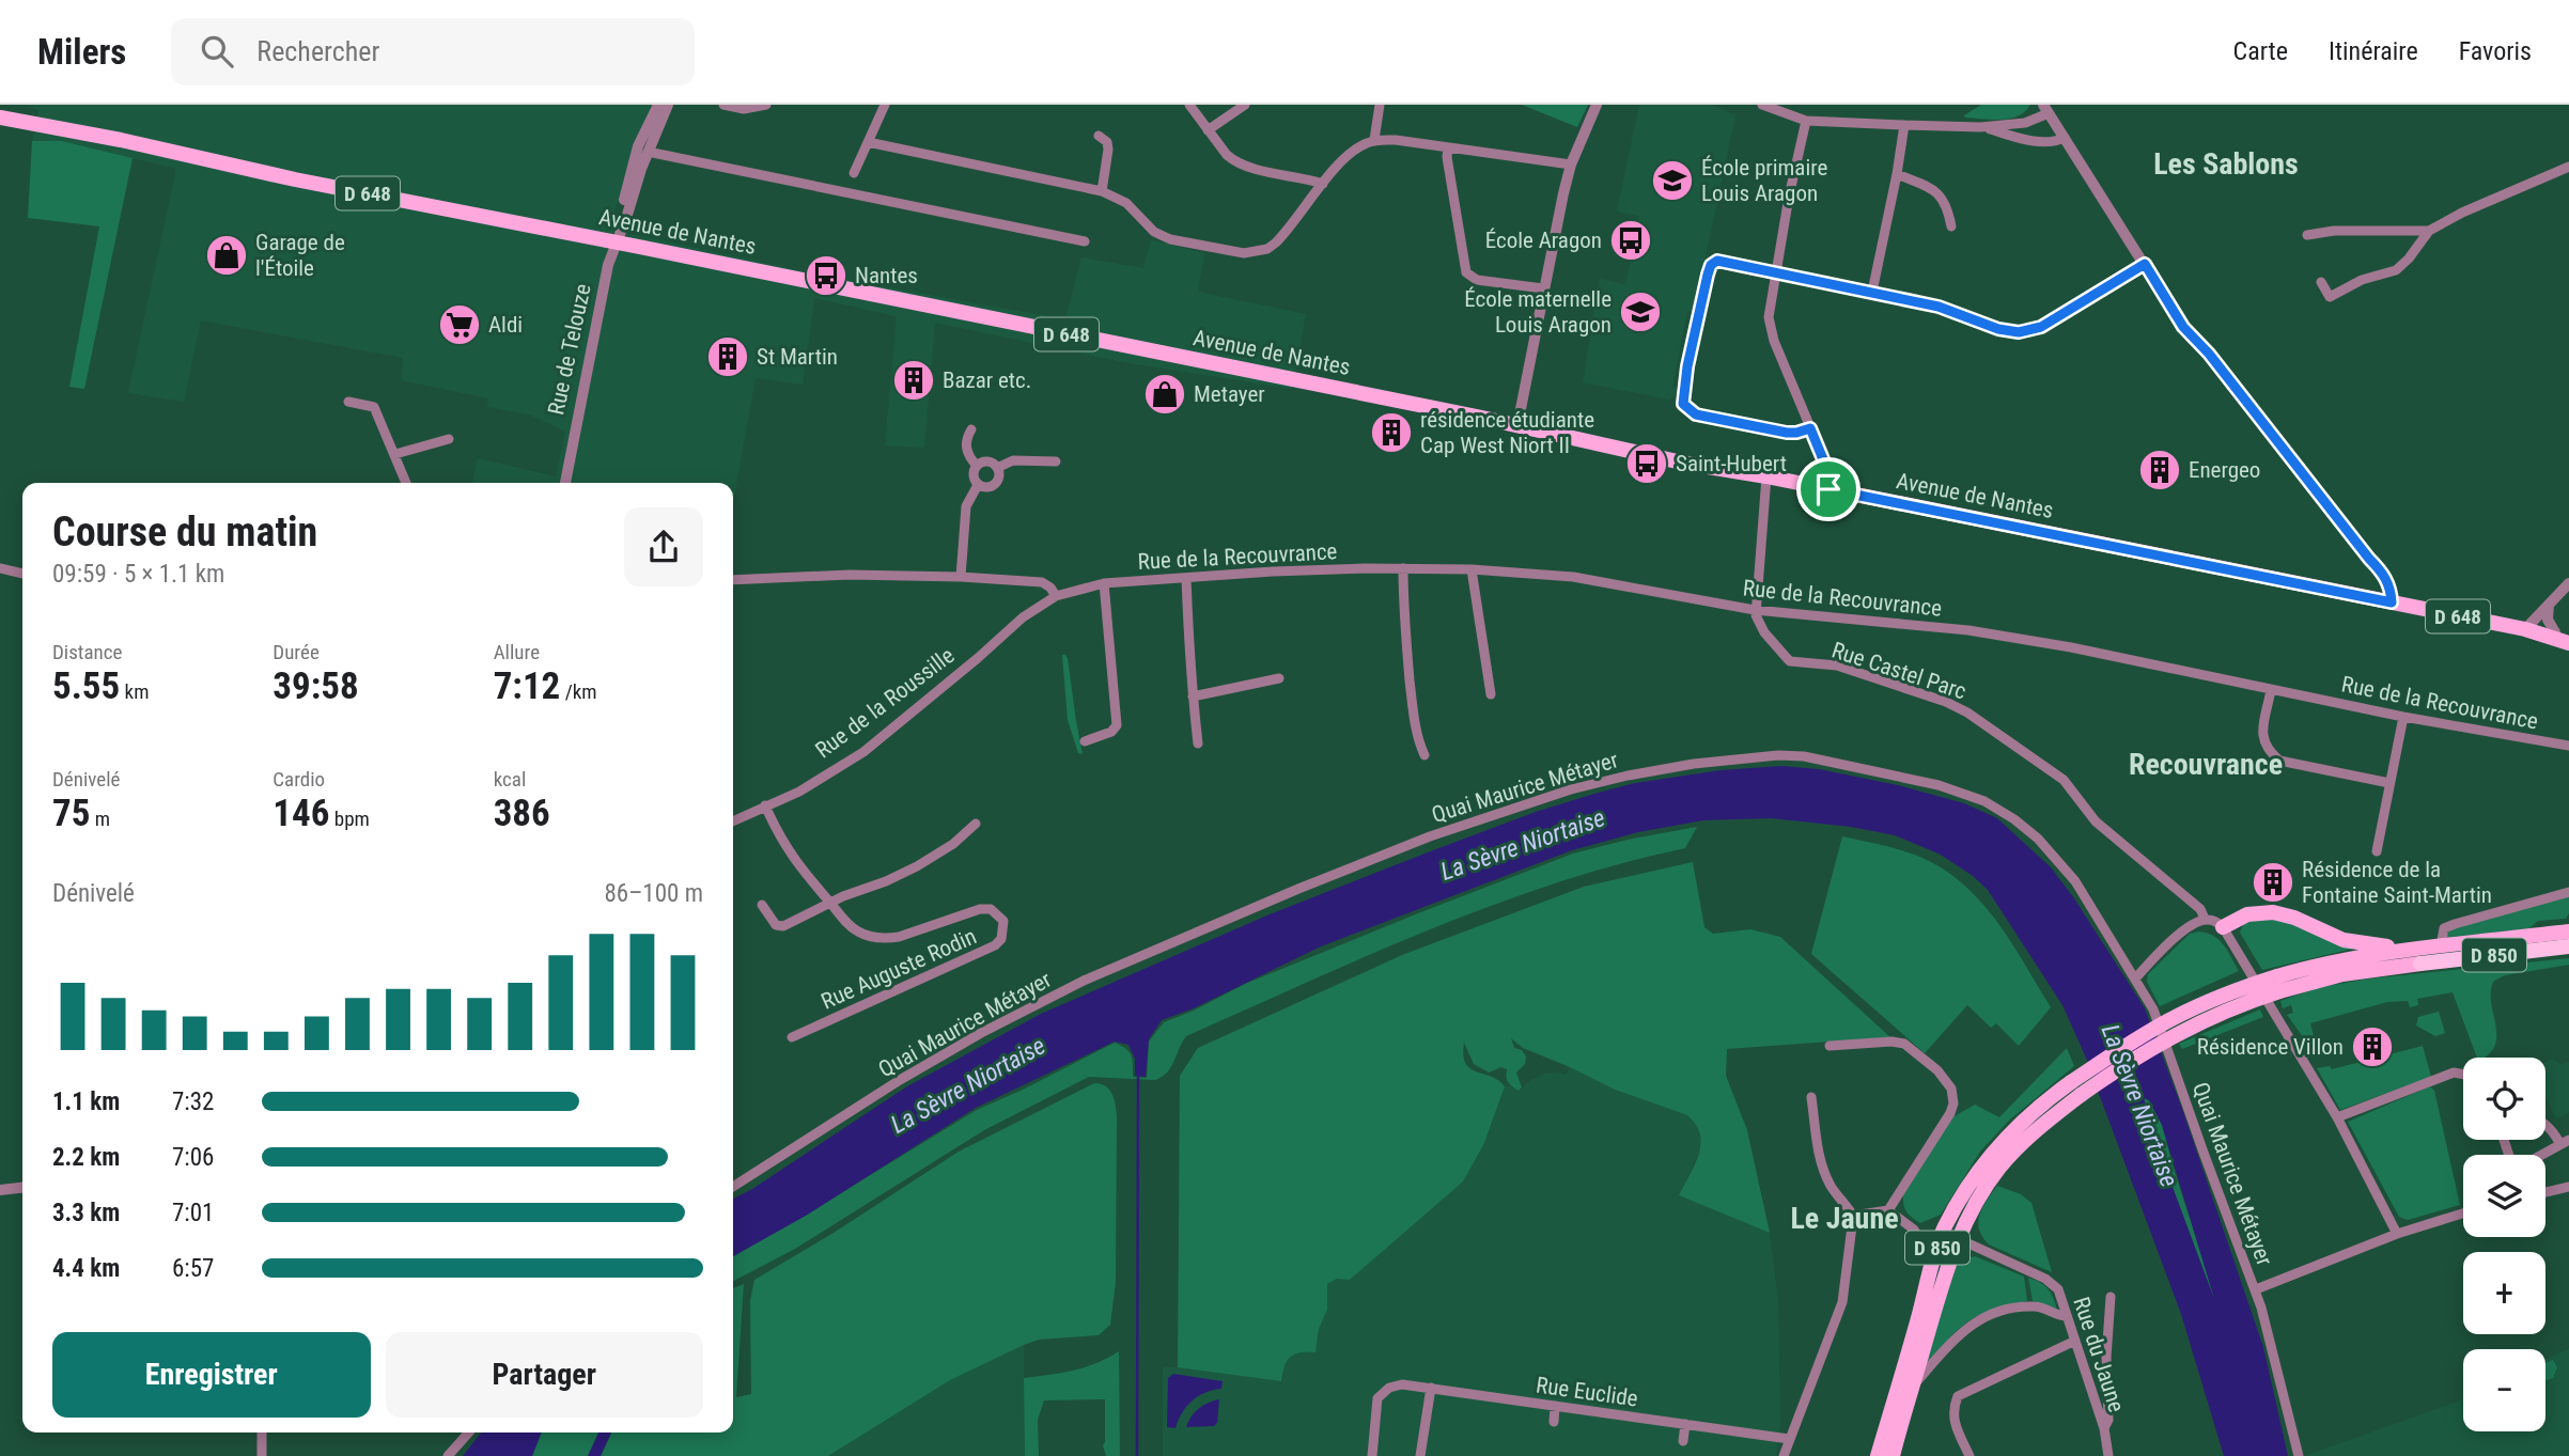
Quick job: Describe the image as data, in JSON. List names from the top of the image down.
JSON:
{
  "streets": {
    "highway": ["D 850"],
    "main road": ["D 648", "Avenue de Nantes"],
    "street": [
      "Rue de Telouze",
      "Rue de la Recouvrance",
      "Rue Castel Parc",
      "Rue de la Roussille",
      "Quai Maurice Métayer",
      "Rue Auguste Rodin",
      "Rue du Jaune",
      "Rue Euclide"
    ]
  },
  "crossings": [
    ["Avenue de Nantes", "Rue de Telouze"],
    ["Rue de la Recouvrance", "Rue Castel Parc"],
    ["Rue de la Recouvrance", "Rue de la Roussille"],
    ["Rue de la Roussille", "Rue Auguste Rodin"],
    ["D 850", "Rue du Jaune"]
  ],
  "districts": ["Les Sablons", "Recouvrance", "Le Jaune"],
  "water": ["La Sèvre Niortaise"],
  "places": {
    "school or university": ["École primaire Louis Aragon", "École maternelle Louis Aragon"],
    "bus stop": ["École Aragon", "Nantes", "Saint-Hubert"],
    "shop": ["Garage de l'Étoile", "Metayer"],
    "supermarket": ["Aldi"],
    "building": [
      "St Martin",
      "Bazar etc.",
      "résidence étudiante Cap West Niort II",
      "Energeo",
      "Résidence de la Fontaine Saint-Martin",
      "Résidence Villon"
    ]
  },
  "page": {
    "header": "Milers",
    "search": "Rechercher",
    "nav": ["Carte", "Itinéraire", "Favoris"],
    "heading": ["Course du matin", "09:59 · 5 × 1.1 km"],
    "stats": [
      ["Distance", "5.55 km"],
      ["Durée", "39:58"],
      ["Allure", "7:12 /km"],
      ["Dénivelé", "75 m"],
      ["Cardio", "146 bpm"],
      ["kcal", "386"]
    ],
    "chart": ["Dénivelé", "86–100 m"],
    "map_buttons": ["+", "−"],
    "list": [
      {
        "name": "1.1 km",
        "note": "7:32"
      },
      {
        "name": "2.2 km",
        "note": "7:06"
      },
      {
        "name": "3.3 km",
        "note": "7:01"
      },
      {
        "name": "4.4 km",
        "note": "6:57"
      }
    ],
    "buttons": ["Enregistrer", "Partager"]
  }
}
